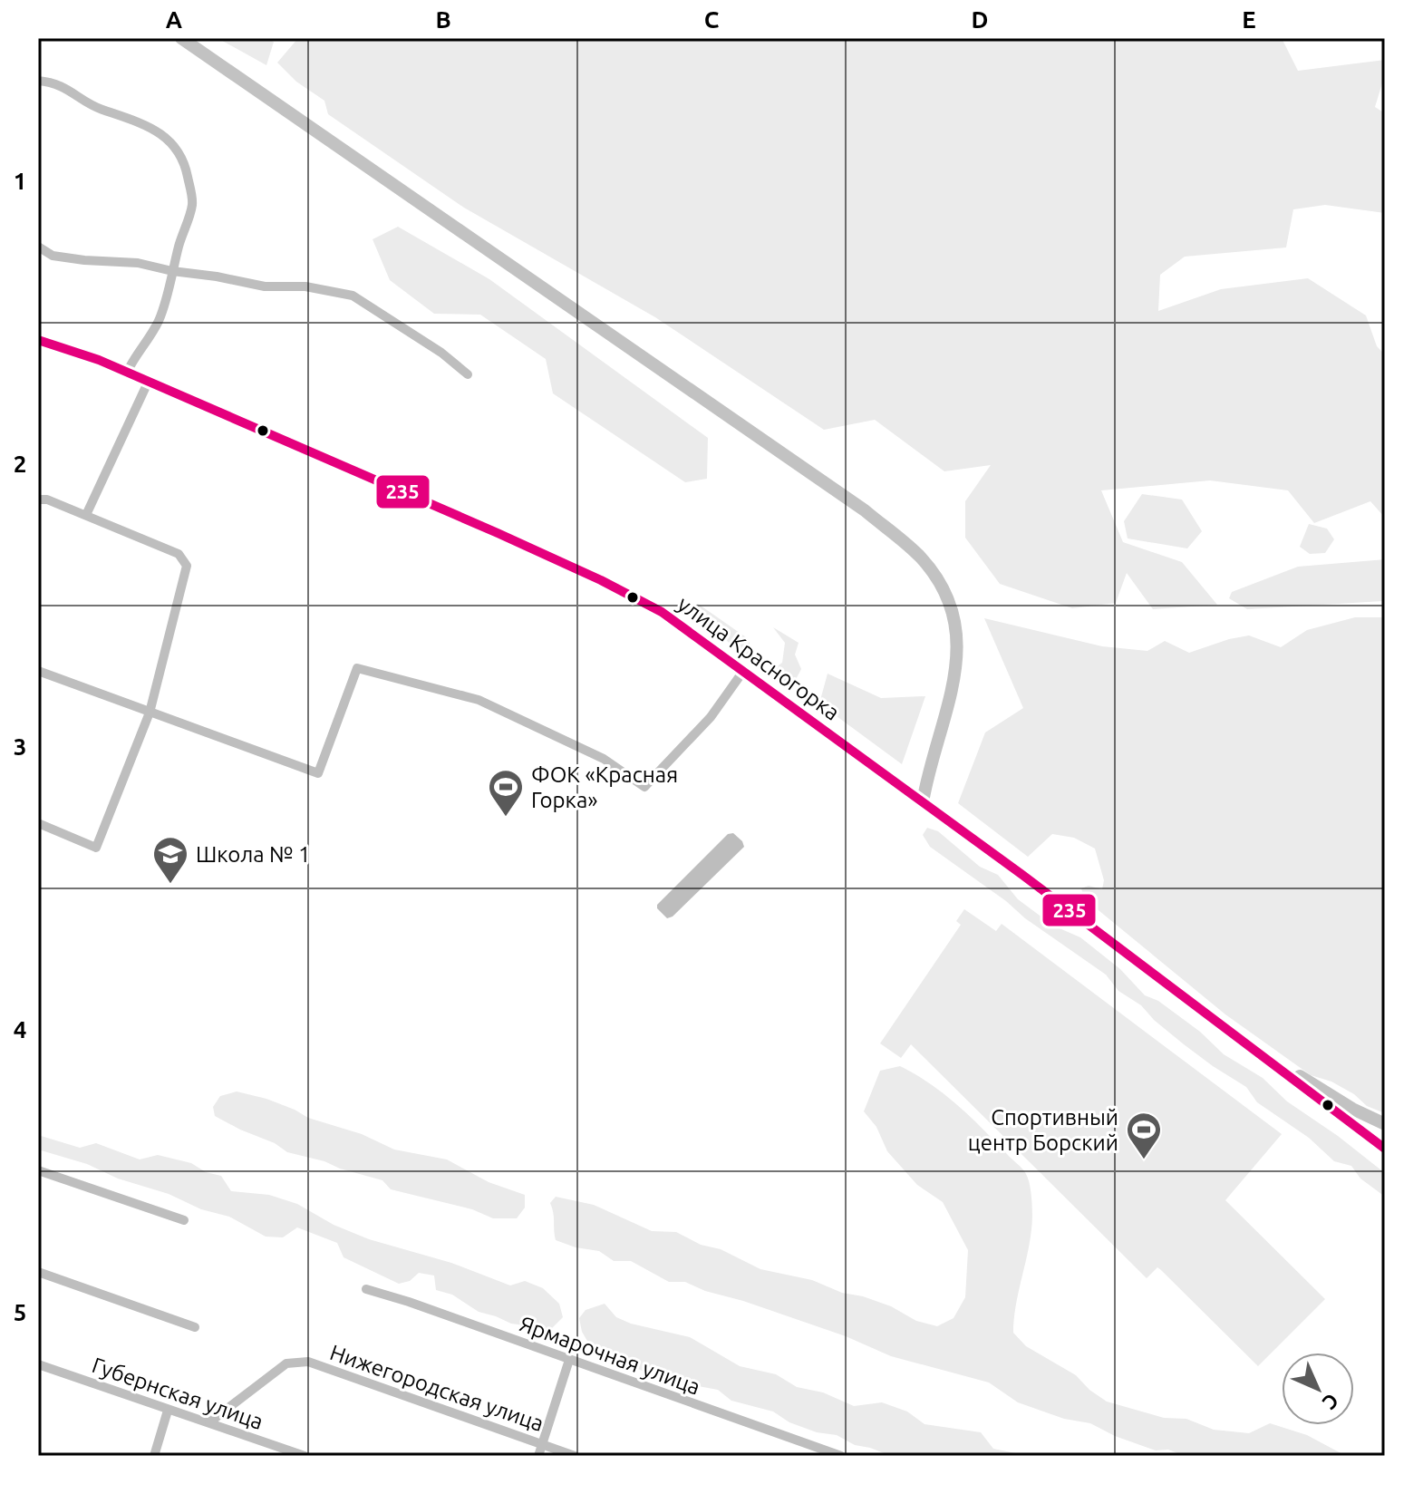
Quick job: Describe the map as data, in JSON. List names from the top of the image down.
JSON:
{
  "streets": {
    "main road": ["улица Красногорка"],
    "street": ["Ярмарочная улица", "Нижегородская улица", "Губернская улица"]
  },
  "crossings": [
    ["Нижегородская улица", "Губернская улица"]
  ],
  "places": {
    "sports": ["ФОК «Красная Горка»", "Спортивный центр Борский"],
    "school or university": ["Школа № 1"]
  },
  "lines": ["transit line 235"],
  "north": "bottom right",
  "grid": {
    "columns": [
      "A",
      "B",
      "C",
      "D",
      "E"
    ],
    "rows": [
      "1",
      "2",
      "3",
      "4",
      "5"
    ]
  }
}
